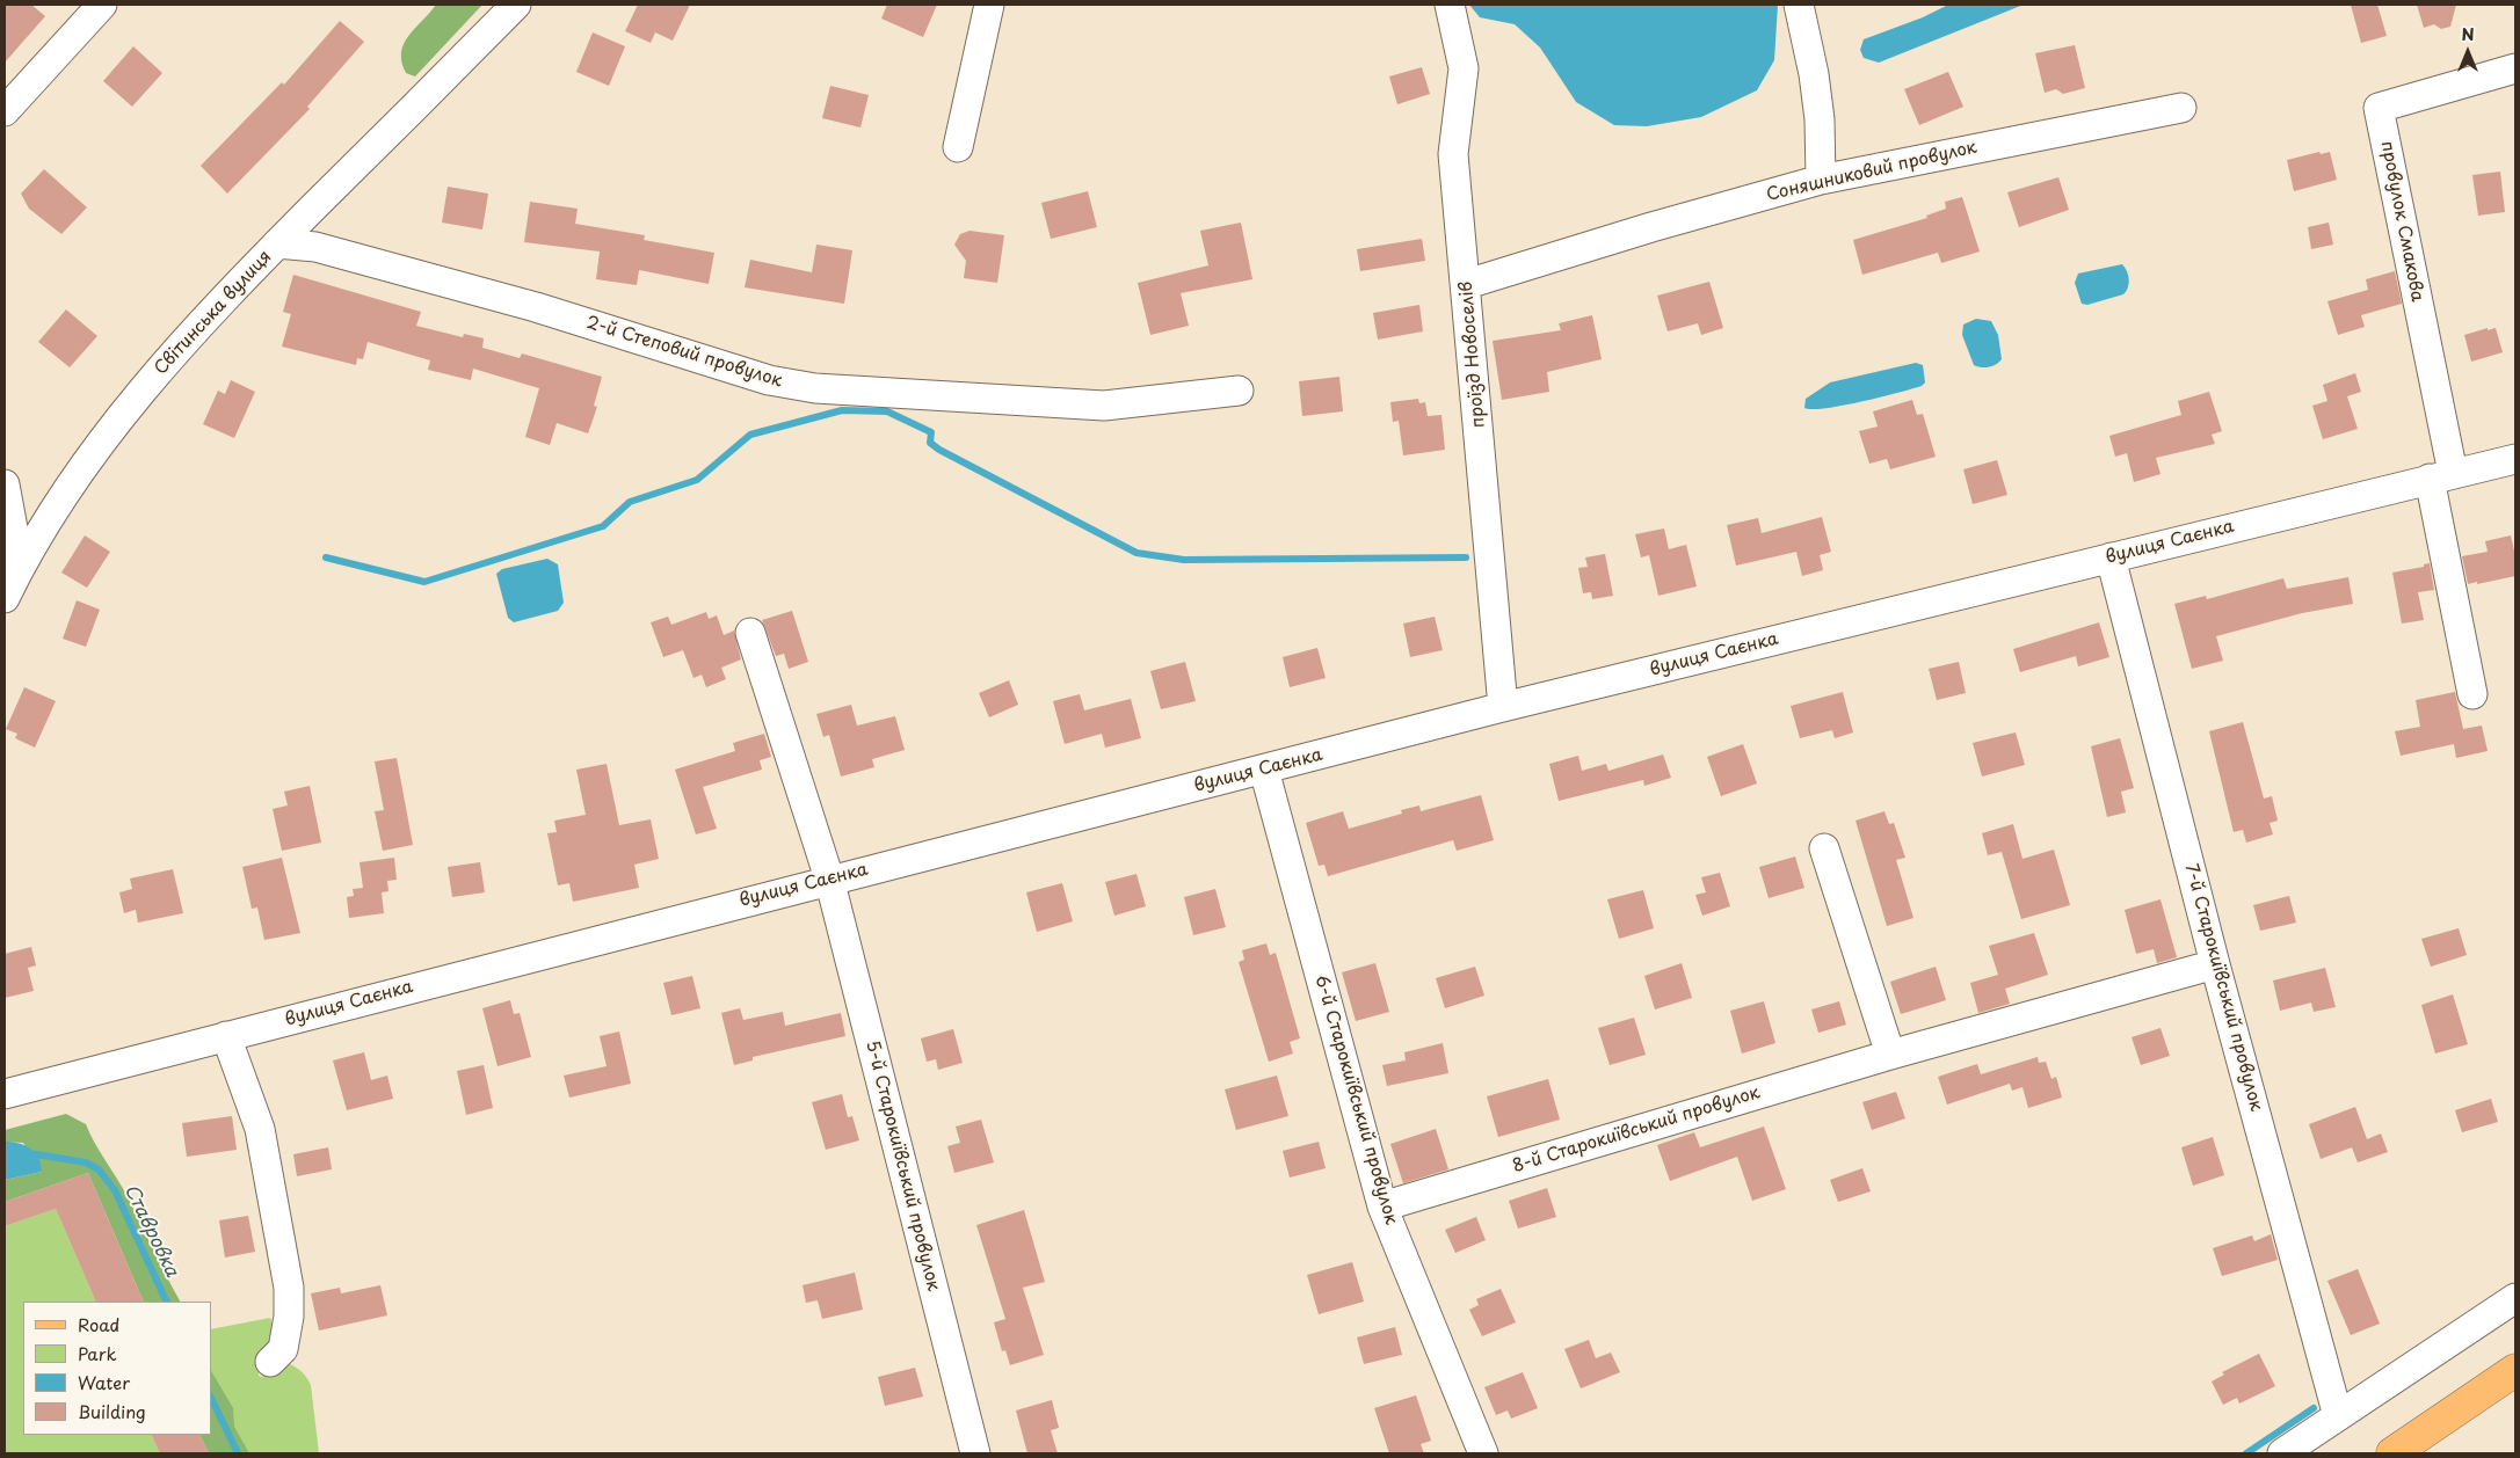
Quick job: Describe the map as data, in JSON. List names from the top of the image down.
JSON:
{
  "streets": {
    "street": [
      "Соняшниковий провулок",
      "провулок Смакова",
      "Світинська вулиця",
      "2-й Степовий провулок",
      "проїзд Новоселів",
      "вулиця Саєнка",
      "7-й Старокиївський провулок",
      "6-й Старокиївський провулок",
      "8-й Старокиївський провулок",
      "5-й Старокиївський провулок"
    ]
  },
  "crossings": [
    ["Соняшниковий провулок", "проїзд Новоселів"],
    ["провулок Смакова", "вулиця Саєнка"],
    ["Світинська вулиця", "2-й Степовий провулок"],
    ["проїзд Новоселів", "вулиця Саєнка"],
    ["вулиця Саєнка", "7-й Старокиївський провулок"],
    ["вулиця Саєнка", "6-й Старокиївський провулок"],
    ["вулиця Саєнка", "5-й Старокиївський провулок"],
    ["7-й Старокиївський провулок", "8-й Старокиївський провулок"],
    ["6-й Старокиївський провулок", "8-й Старокиївський провулок"]
  ],
  "water": ["Ставровка"],
  "legend": [
    "Road",
    "Park",
    "Water",
    "Building"
  ],
  "north": "top"
}
